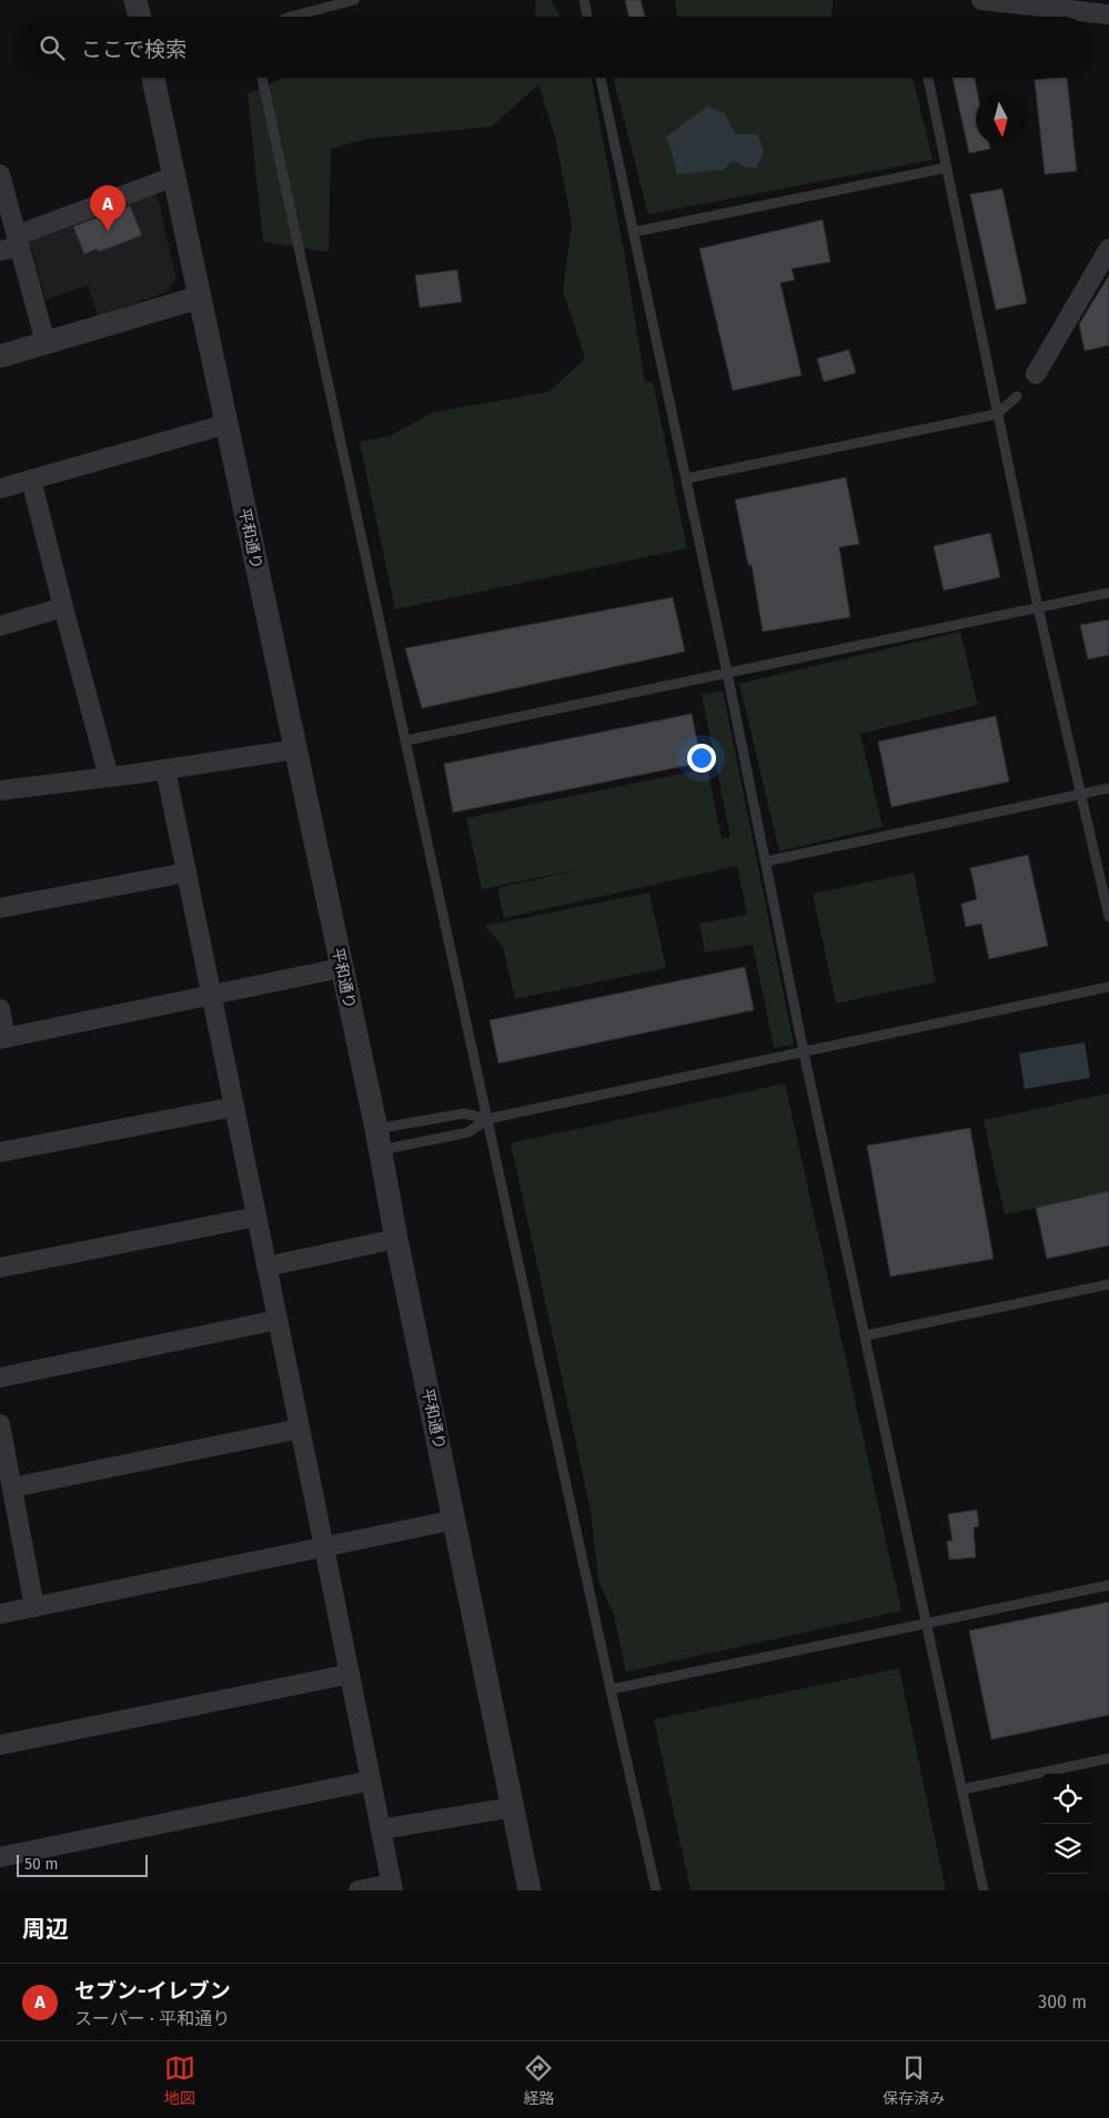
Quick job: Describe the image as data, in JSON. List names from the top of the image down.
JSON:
{
  "streets": {
    "street": ["平和通り"]
  },
  "scale_bar": "50 m",
  "north": "bottom",
  "page": {
    "search": "ここで検索",
    "pins": "A",
    "scale": "50 m",
    "heading": "周辺",
    "list": [
      {
        "mark": "A",
        "name": "セブン-イレブン",
        "note": "スーパー · 平和通り",
        "value": "300 m"
      }
    ],
    "nav": ["地図", "経路", "保存済み"]
  }
}
